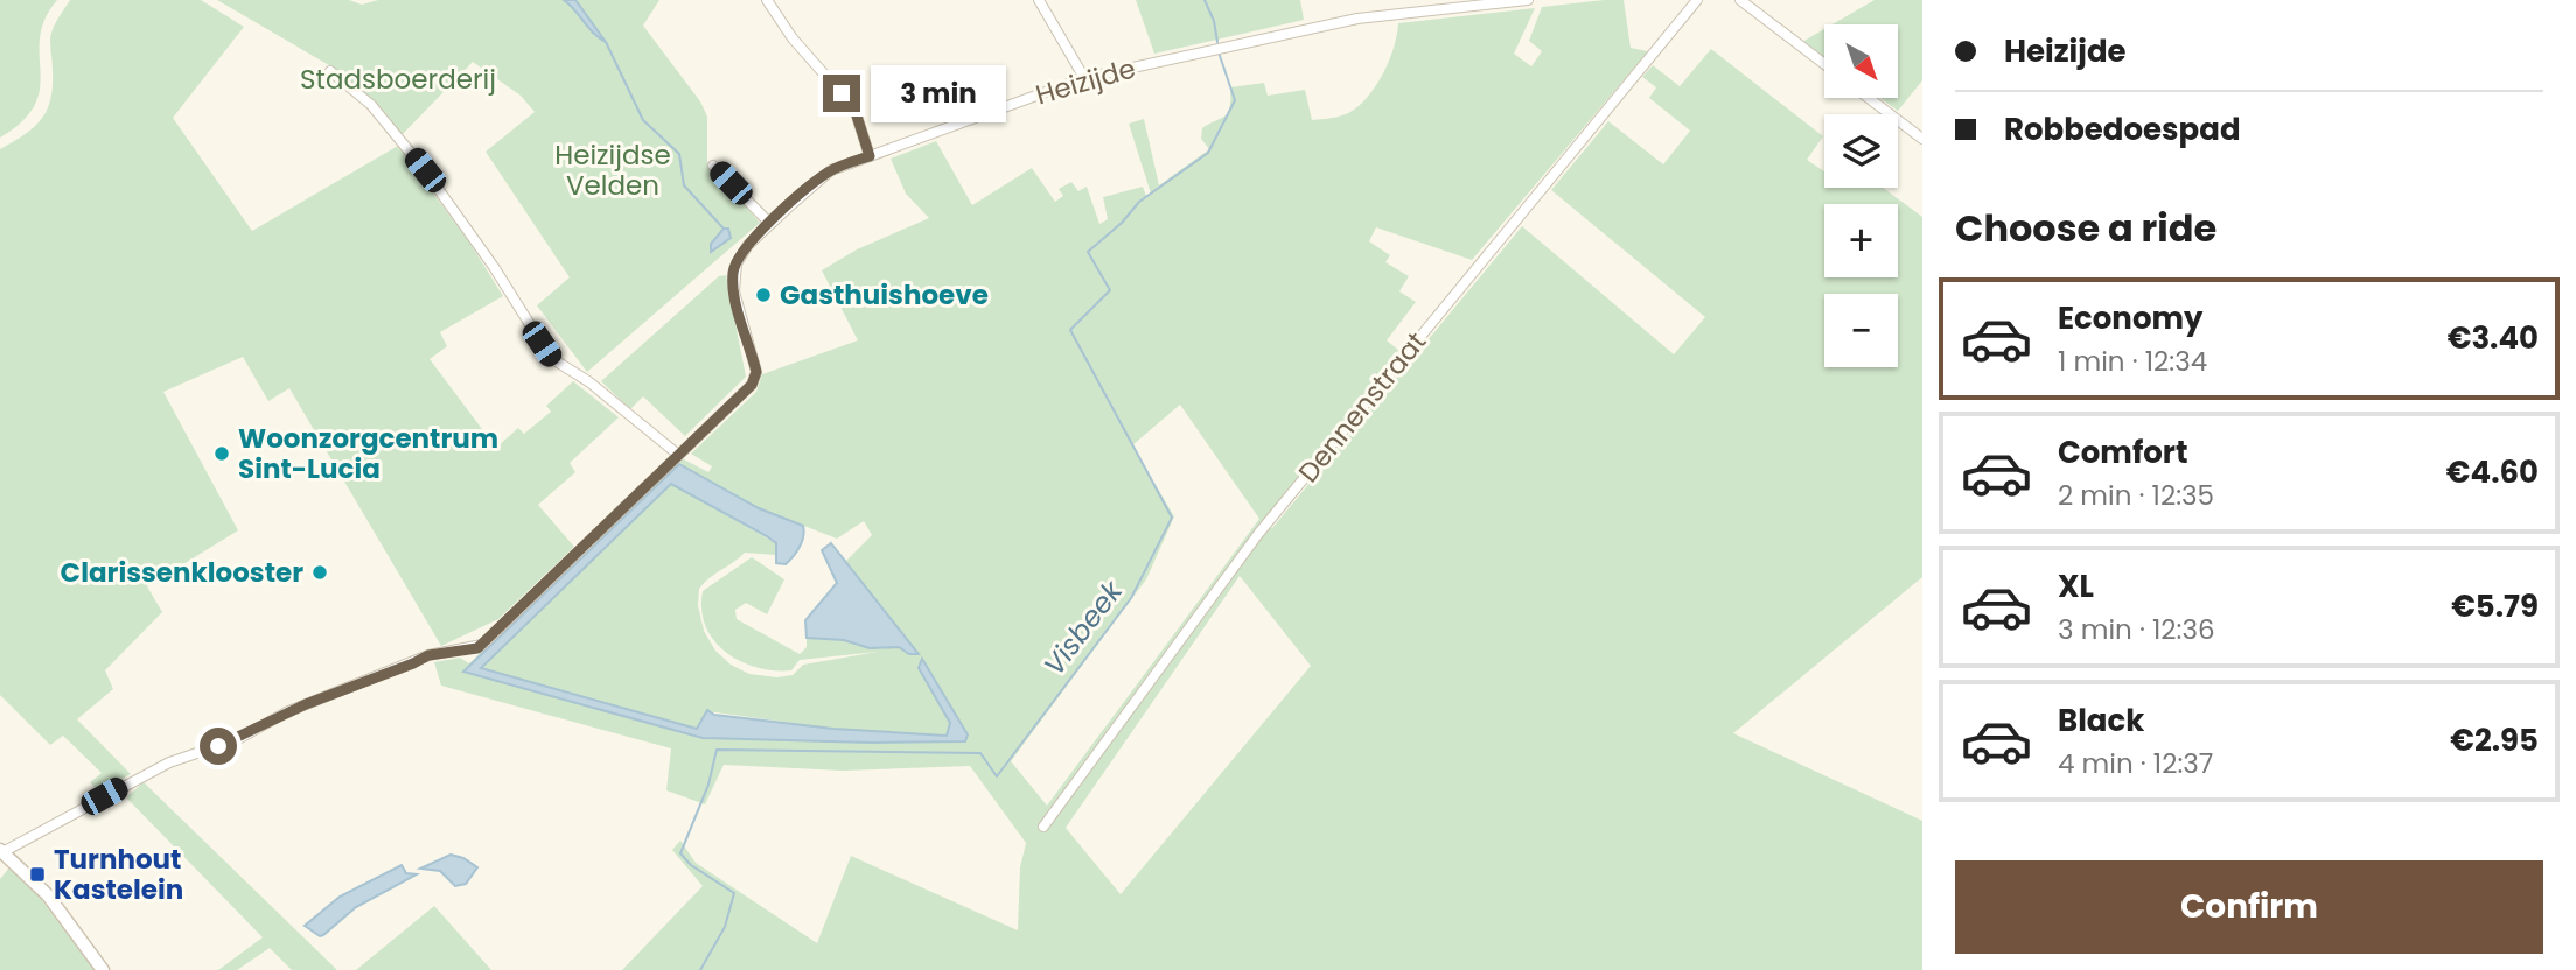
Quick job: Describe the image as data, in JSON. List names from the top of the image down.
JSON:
{
  "streets": {
    "street": ["Heizijde", "Dennenstraat"]
  },
  "water": ["Visbeek"],
  "parks": ["Stadsboerderij", "Heizijdse Velden"],
  "places": {
    "other": ["Gasthuishoeve", "Woonzorgcentrum Sint-Lucia", "Clarissenklooster"],
    "transit": ["Turnhout Kastelein"]
  },
  "north": "bottom right",
  "page": {
    "banner": ["Heizijde", "Robbedoespad"],
    "map_buttons": ["+", "−"],
    "bubble": "3 min",
    "heading": "Choose a ride",
    "list": [
      {
        "name": "Economy",
        "note": "1 min · 12:34",
        "value": "€3.40"
      },
      {
        "name": "Comfort",
        "note": "2 min · 12:35",
        "value": "€4.60"
      },
      {
        "name": "XL",
        "note": "3 min · 12:36",
        "value": "€5.79"
      },
      {
        "name": "Black",
        "note": "4 min · 12:37",
        "value": "€2.95"
      }
    ],
    "buttons": "Confirm"
  }
}
